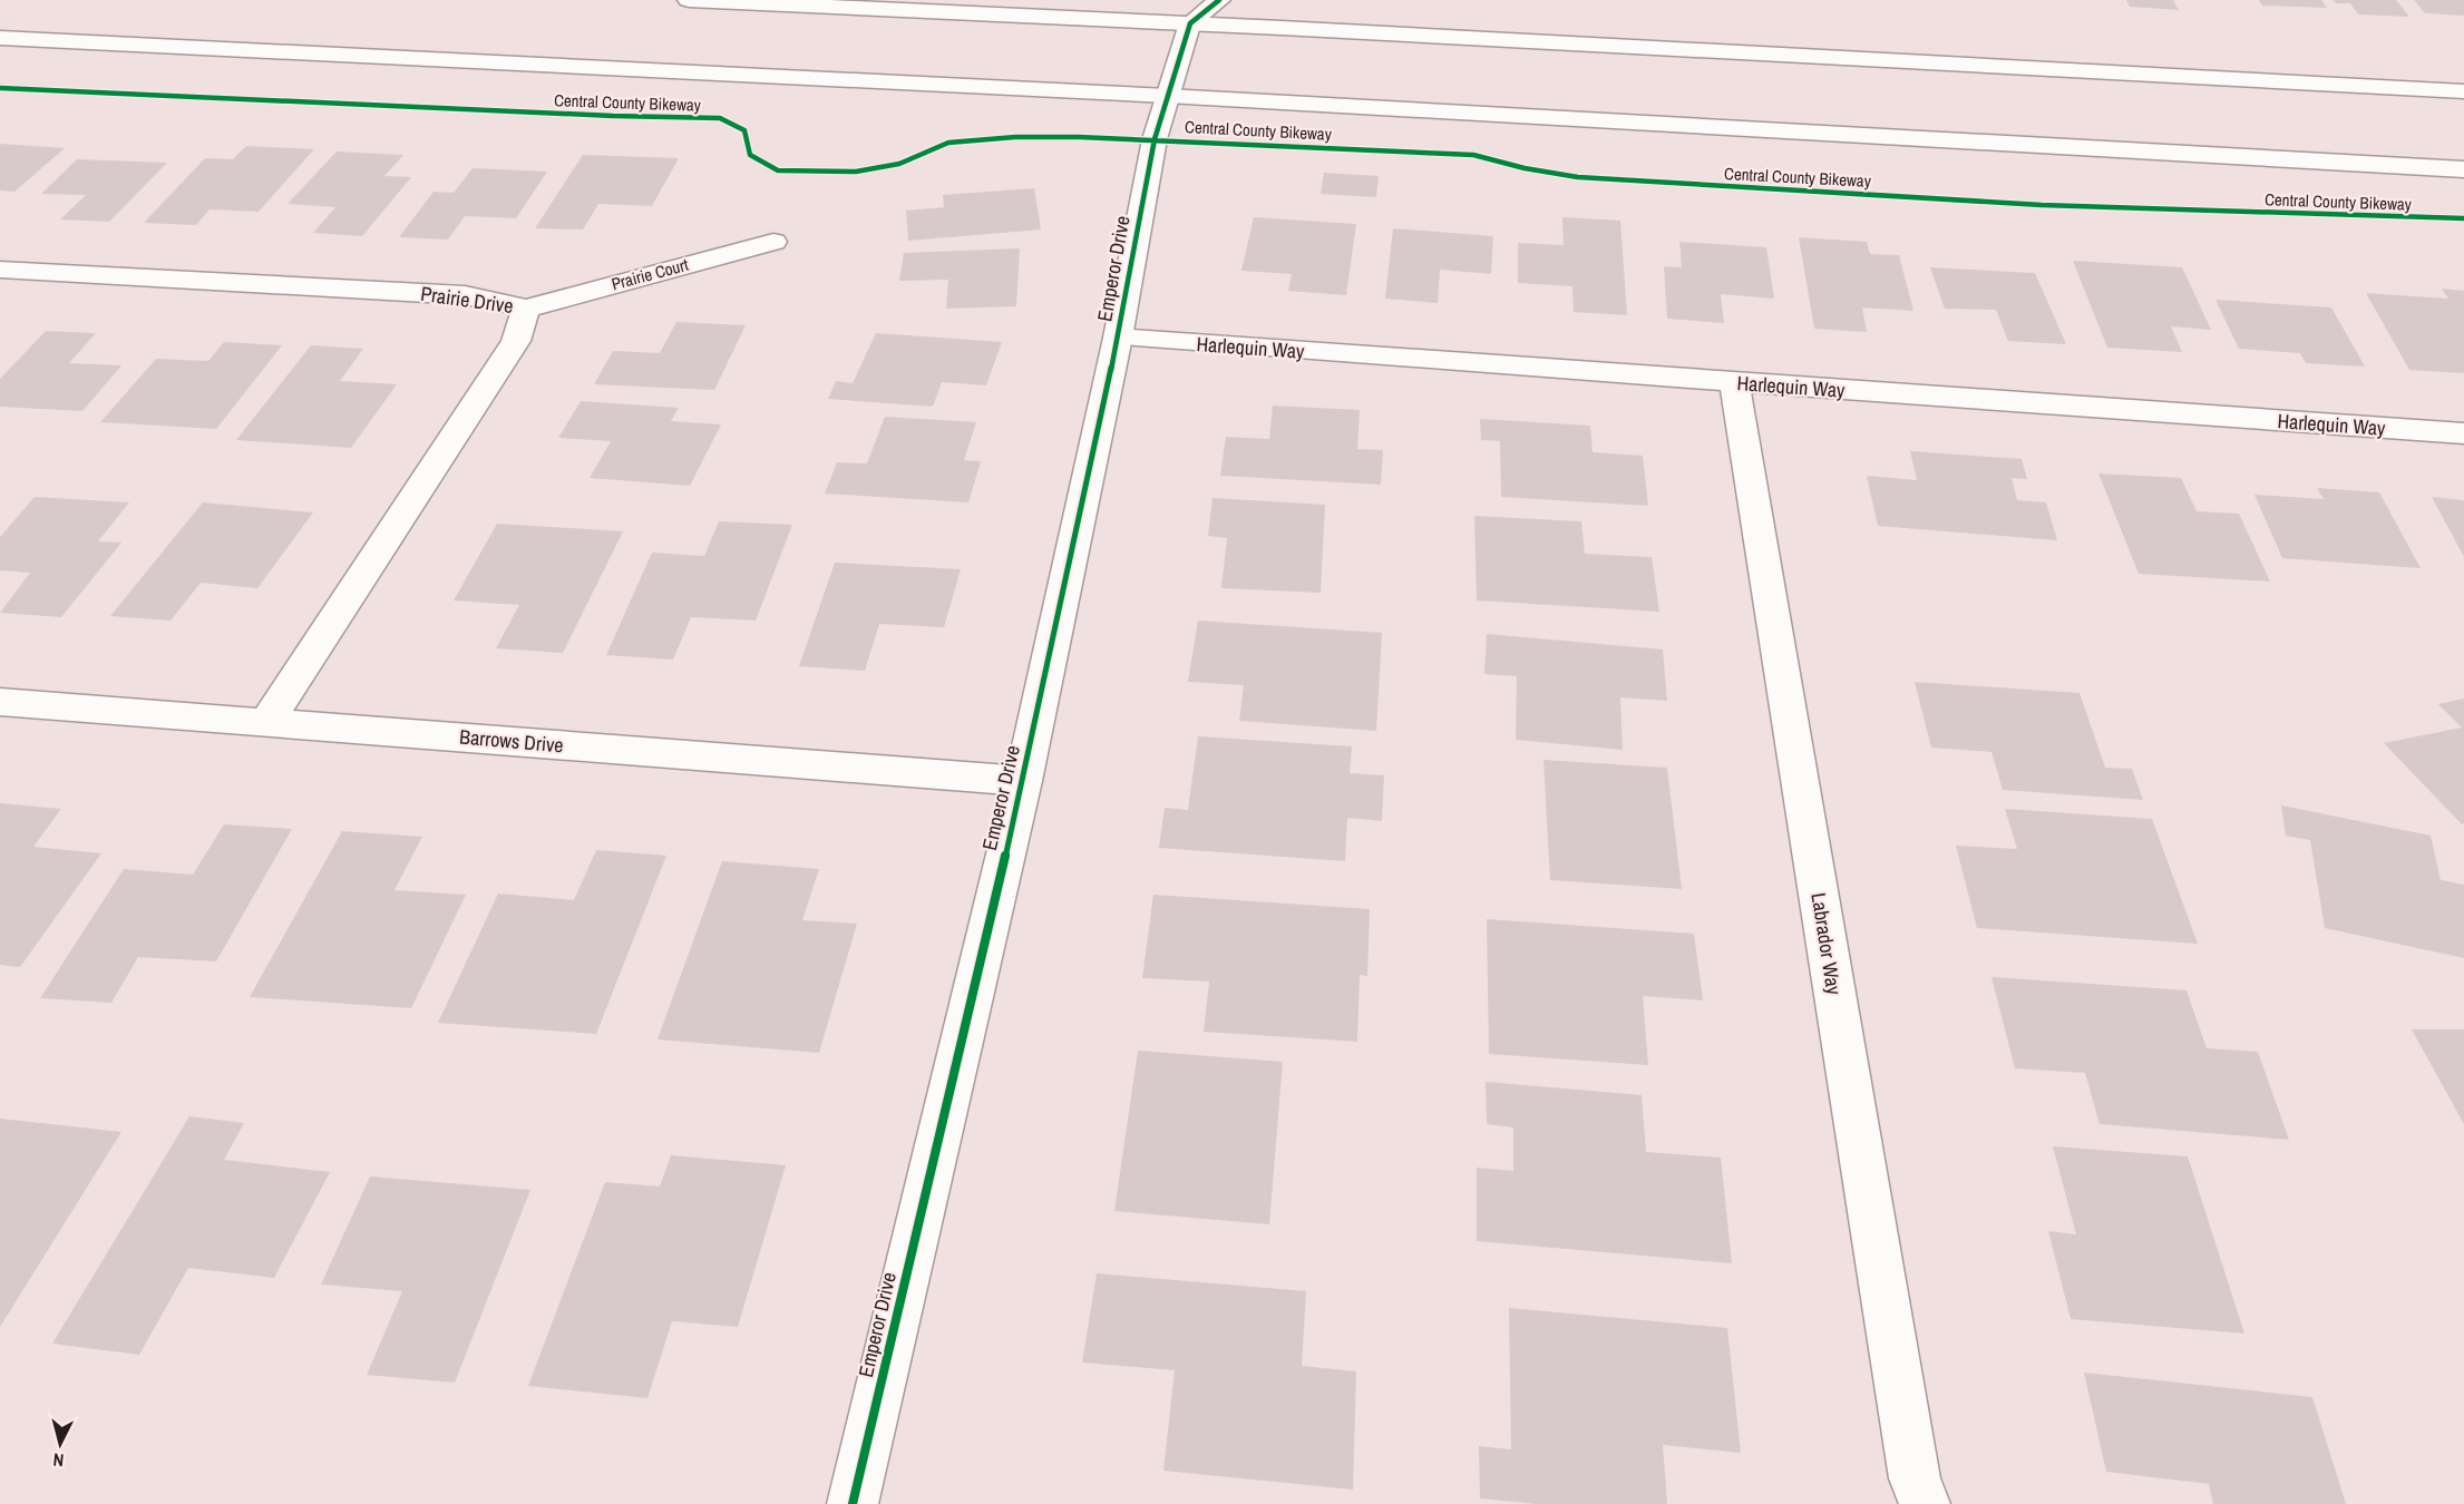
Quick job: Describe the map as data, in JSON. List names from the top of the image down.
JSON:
{
  "streets": {
    "main road": [
      "Emperor Drive",
      "Prairie Court",
      "Prairie Drive",
      "Harlequin Way",
      "Barrows Drive",
      "Labrador Way"
    ],
    "cycle path": ["Central County Bikeway"]
  },
  "crossings": [
    ["Emperor Drive", "Harlequin Way"],
    ["Emperor Drive", "Barrows Drive"],
    ["Prairie Court", "Prairie Drive"],
    ["Prairie Drive", "Barrows Drive"],
    ["Harlequin Way", "Labrador Way"]
  ],
  "north": "bottom"
}
